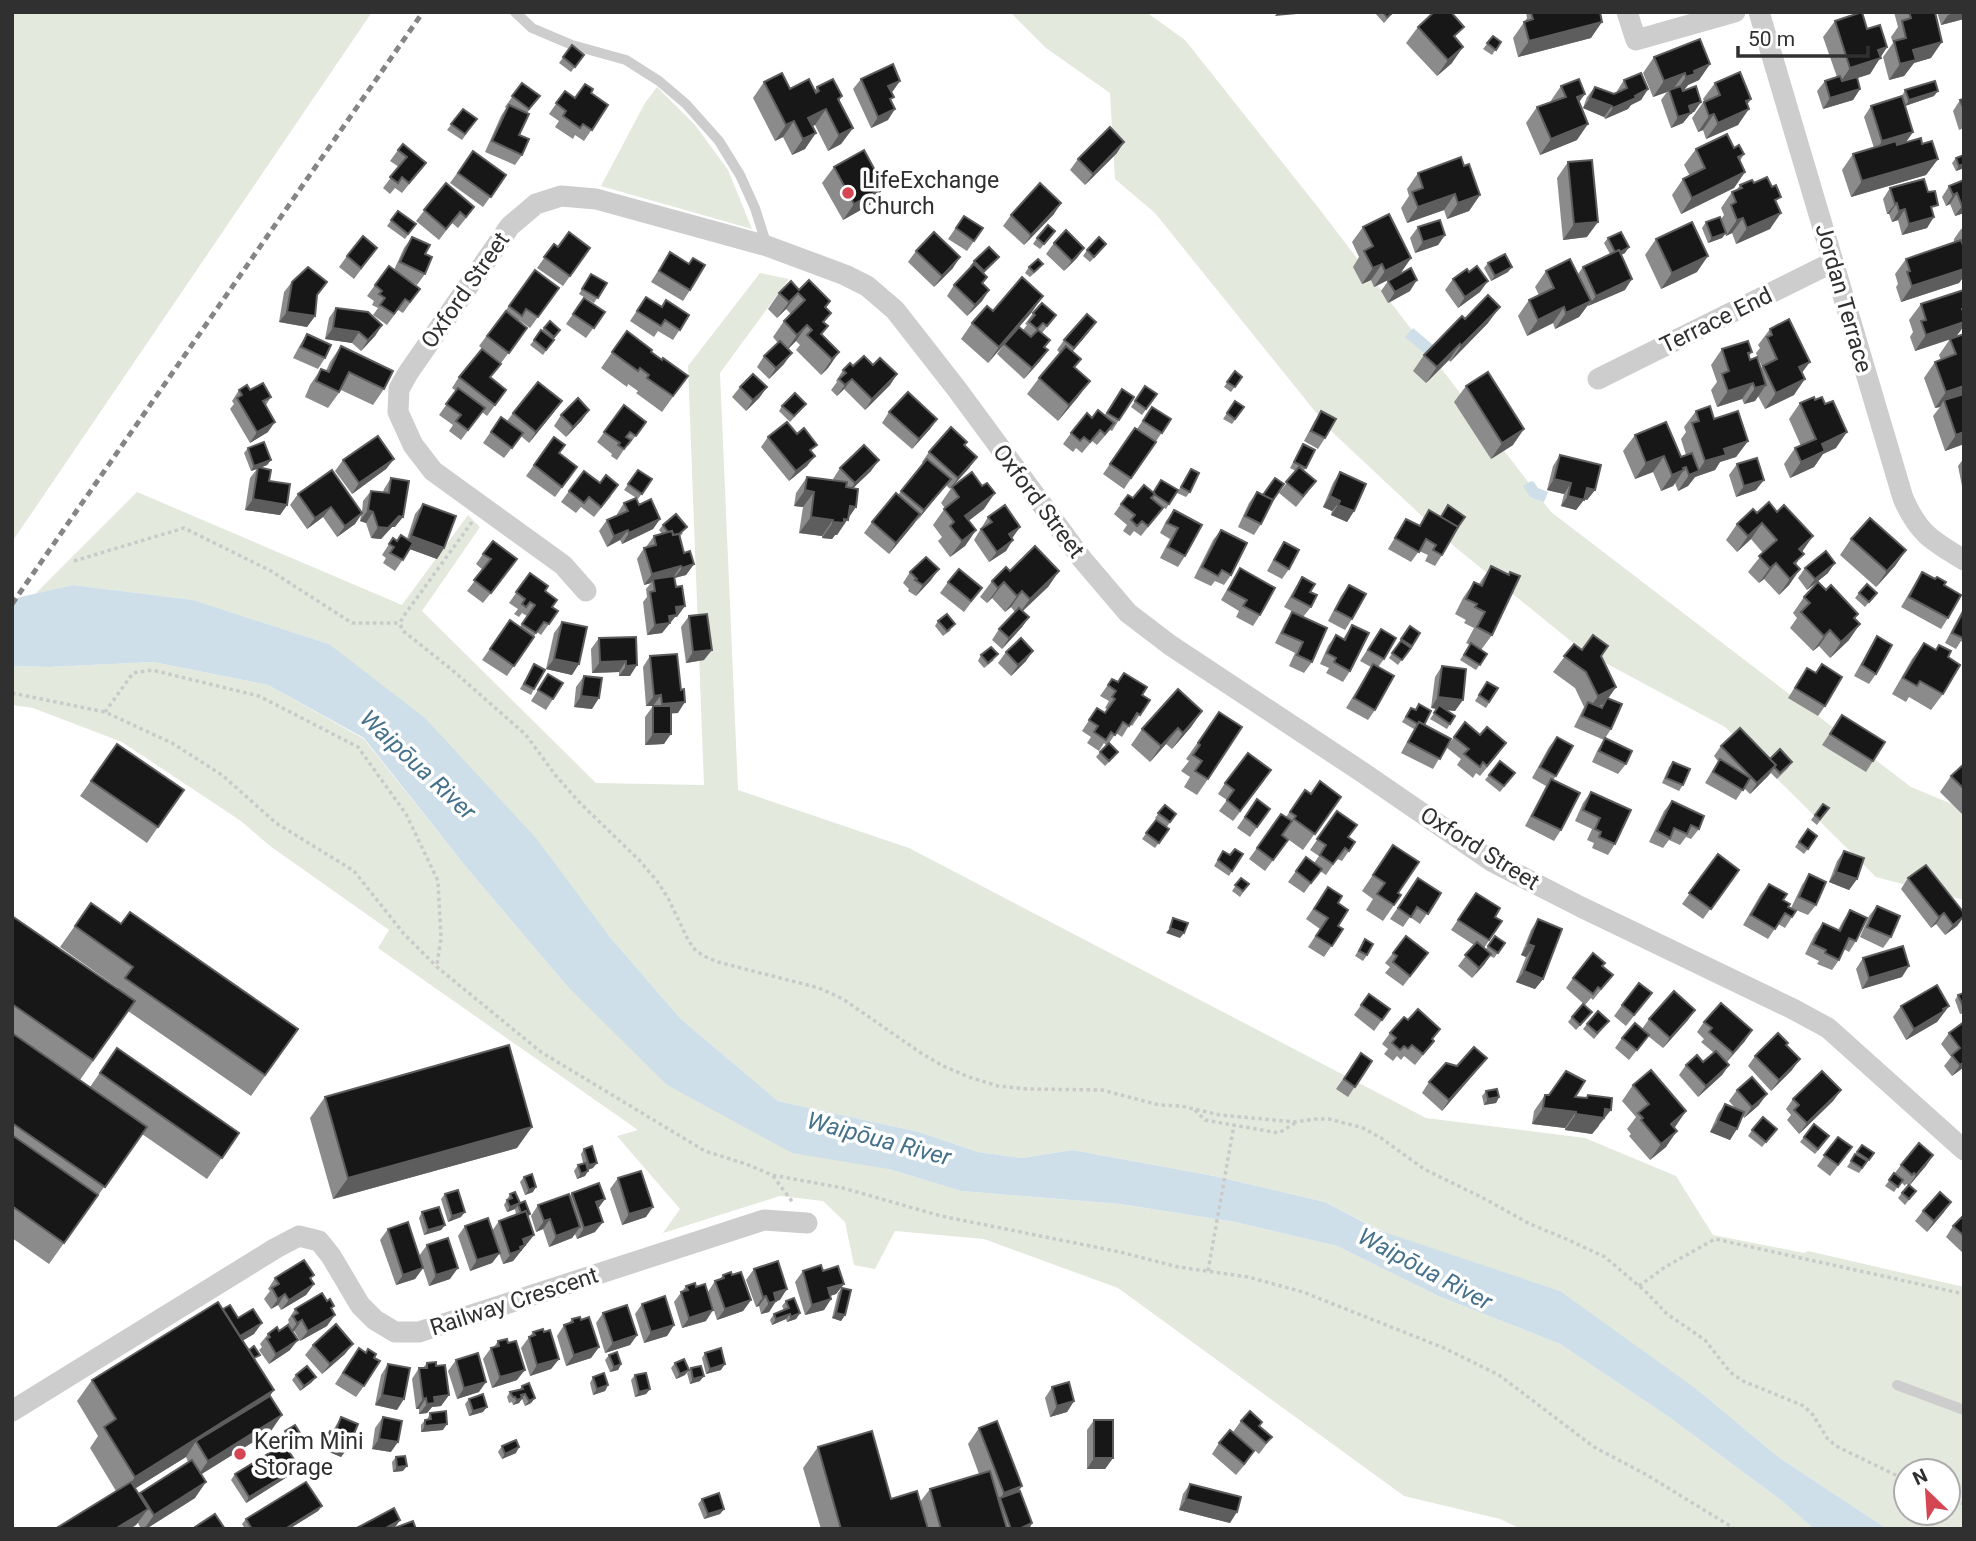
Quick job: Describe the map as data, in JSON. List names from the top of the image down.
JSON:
{
  "streets": {
    "street": [
      "Oxford Street",
      "Jordan Terrace",
      "Terrace End",
      "Railway Crescent"
    ]
  },
  "crossings": [
    ["Jordan Terrace", "Terrace End"]
  ],
  "water": ["Waipōua River"],
  "places": ["LifeExchange Church", "Kerim Mini Storage"],
  "scale_bar": "50 m",
  "north": "top left"
}
